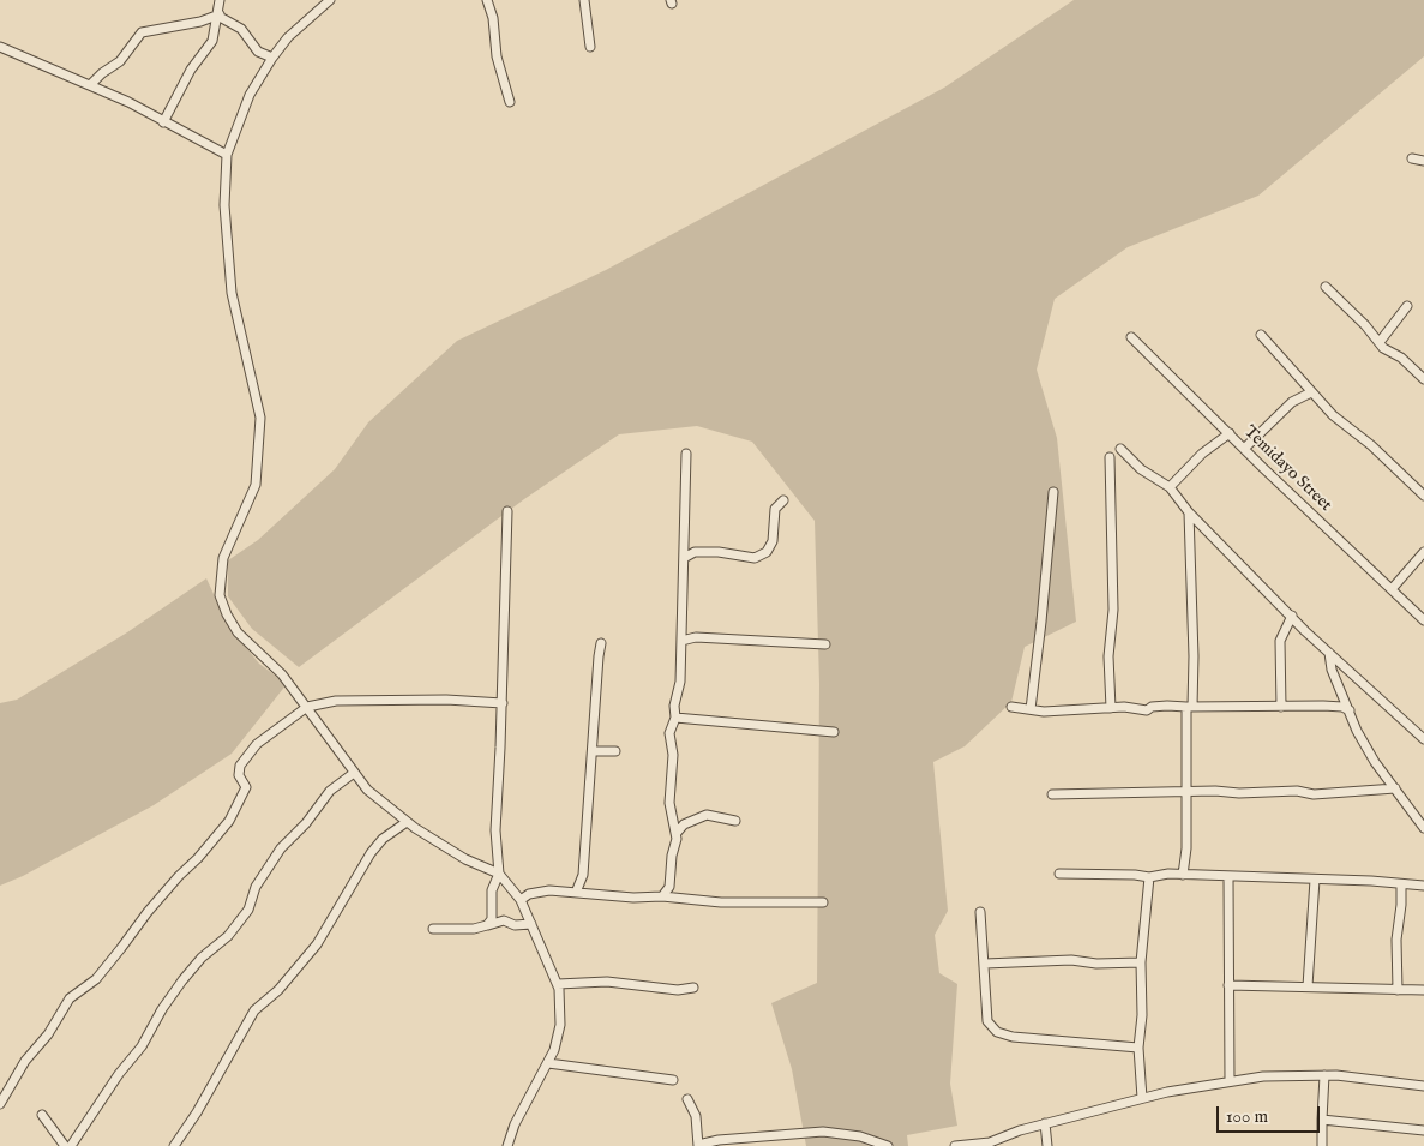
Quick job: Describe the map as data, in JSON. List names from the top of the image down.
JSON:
{
  "streets": {
    "street": ["Temidayo Street"]
  },
  "scale_bar": "100 m"
}
